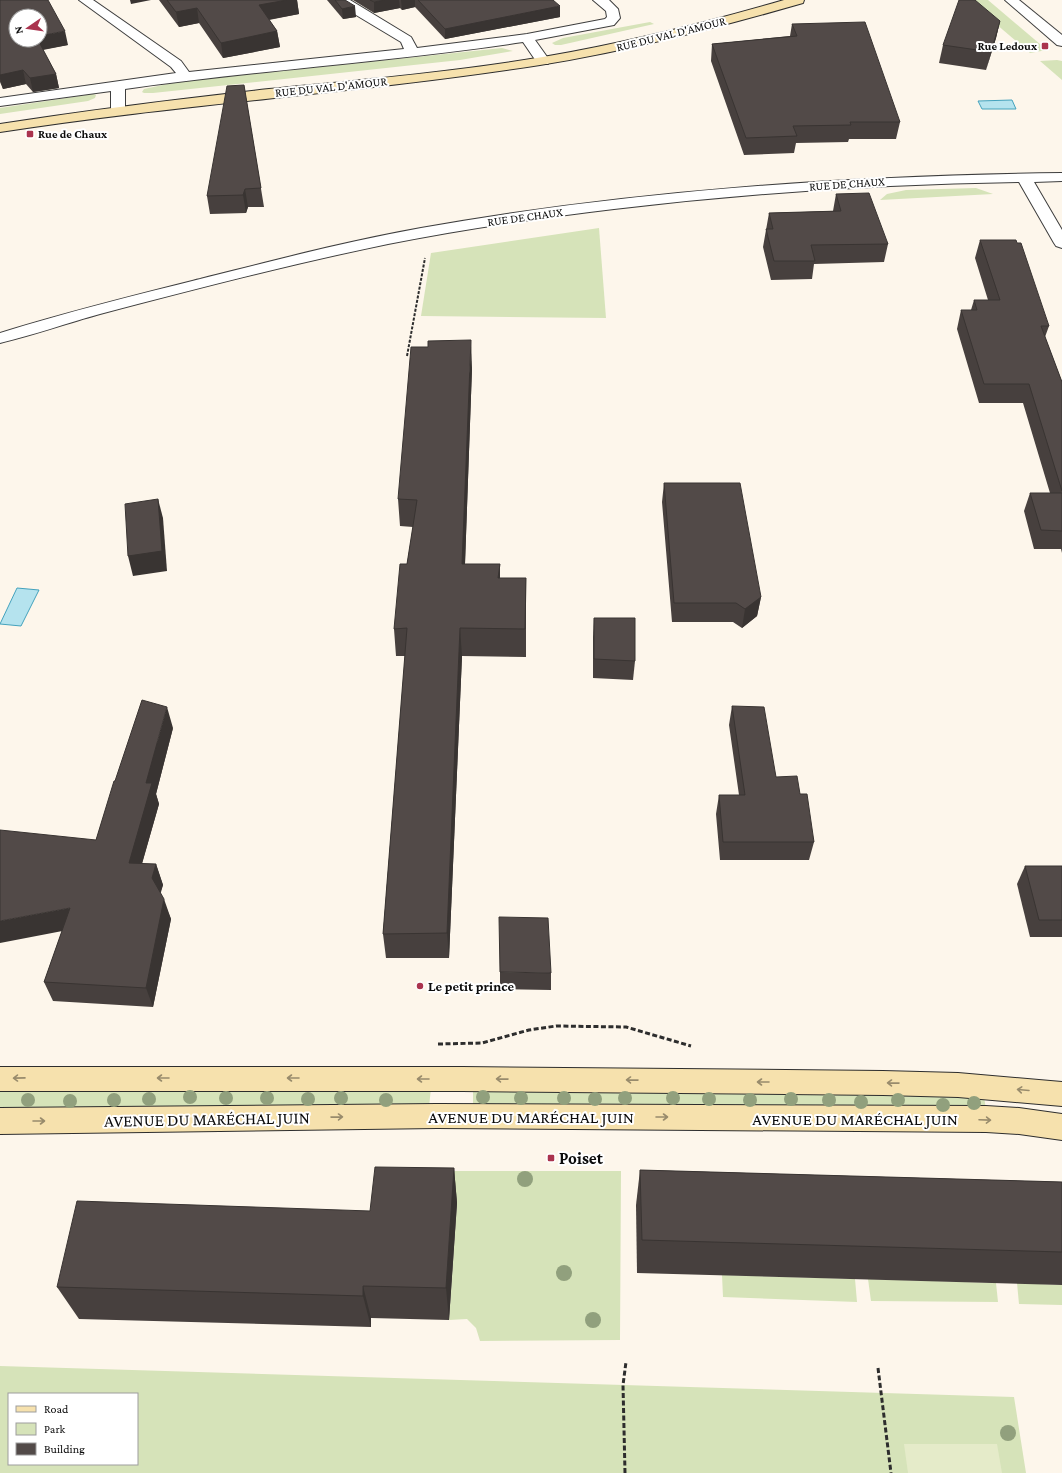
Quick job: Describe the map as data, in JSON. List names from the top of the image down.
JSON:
{
  "streets": {
    "main road": ["RUE DU VAL D'AMOUR", "AVENUE DU MARÉCHAL JUIN"],
    "street": ["RUE DE CHAUX"]
  },
  "places": {
    "transit": ["Rue Ledoux", "Rue de Chaux", "Poiset"],
    "other": ["Le petit prince"]
  },
  "legend": ["Road", "Park", "Building"],
  "north": "left"
}
